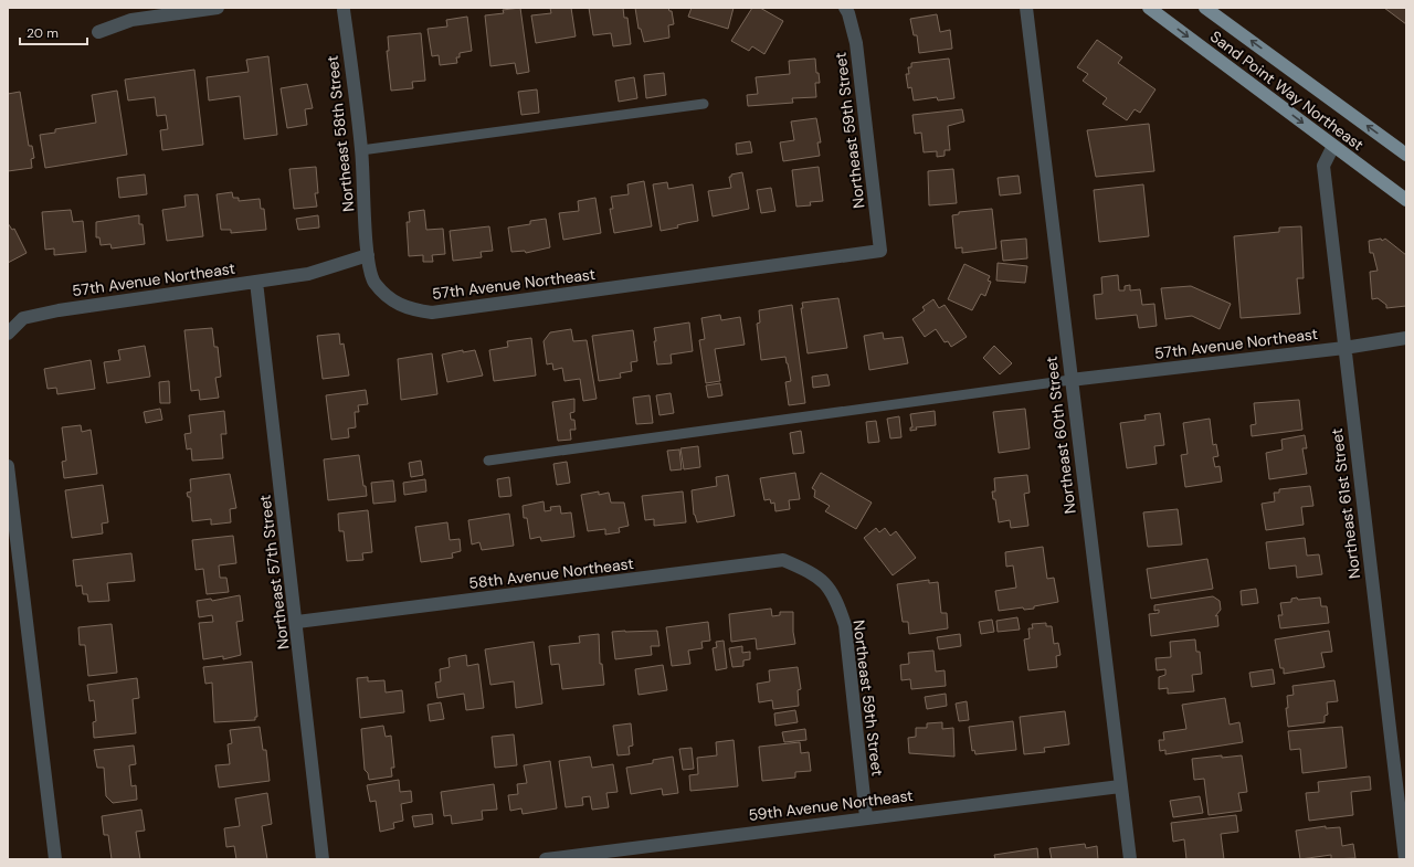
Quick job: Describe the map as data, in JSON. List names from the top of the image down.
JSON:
{
  "streets": {
    "main road": ["Sand Point Way Northeast"],
    "street": [
      "Northeast 59th Street",
      "Northeast 58th Street",
      "57th Avenue Northeast",
      "Northeast 60th Street",
      "Northeast 61st Street",
      "Northeast 57th Street",
      "58th Avenue Northeast",
      "59th Avenue Northeast"
    ]
  },
  "crossings": [
    ["Sand Point Way Northeast", "Northeast 61st Street"],
    ["Northeast 59th Street", "57th Avenue Northeast"],
    ["Northeast 59th Street", "58th Avenue Northeast"],
    ["Northeast 59th Street", "59th Avenue Northeast"],
    ["Northeast 58th Street", "57th Avenue Northeast"],
    ["57th Avenue Northeast", "Northeast 60th Street"],
    ["57th Avenue Northeast", "Northeast 61st Street"],
    ["57th Avenue Northeast", "Northeast 57th Street"],
    ["Northeast 60th Street", "59th Avenue Northeast"],
    ["Northeast 57th Street", "58th Avenue Northeast"]
  ],
  "scale_bar": "20 m"
}
